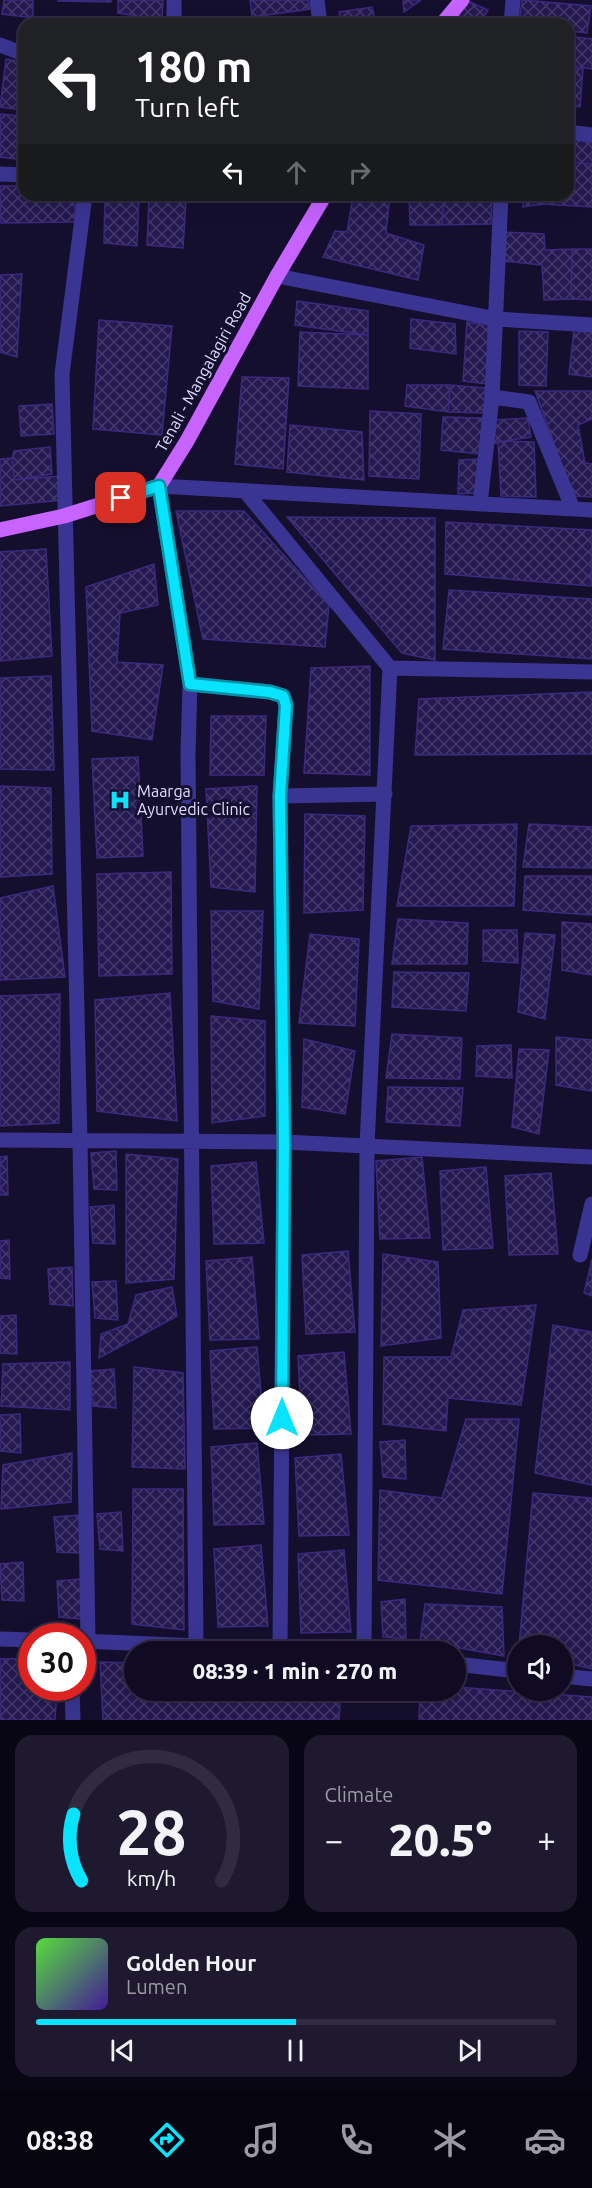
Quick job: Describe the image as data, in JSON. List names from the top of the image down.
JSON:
{
  "streets": {
    "main road": ["Tenali - Mangalagiri Road"]
  },
  "places": {
    "hospital": ["Maarga Ayurvedic Clinic"]
  },
  "page": {
    "turn": ["180 m", "Turn left"],
    "limit": "30",
    "trip": "08:39 · 1 min · 270 m",
    "tile": "Climate",
    "heat": ["−", "20.5°", "+"],
    "song": ["Golden Hour", "Lumen"],
    "tabs": "08:38",
    "gauge": ["28", "km/h"]
  }
}
